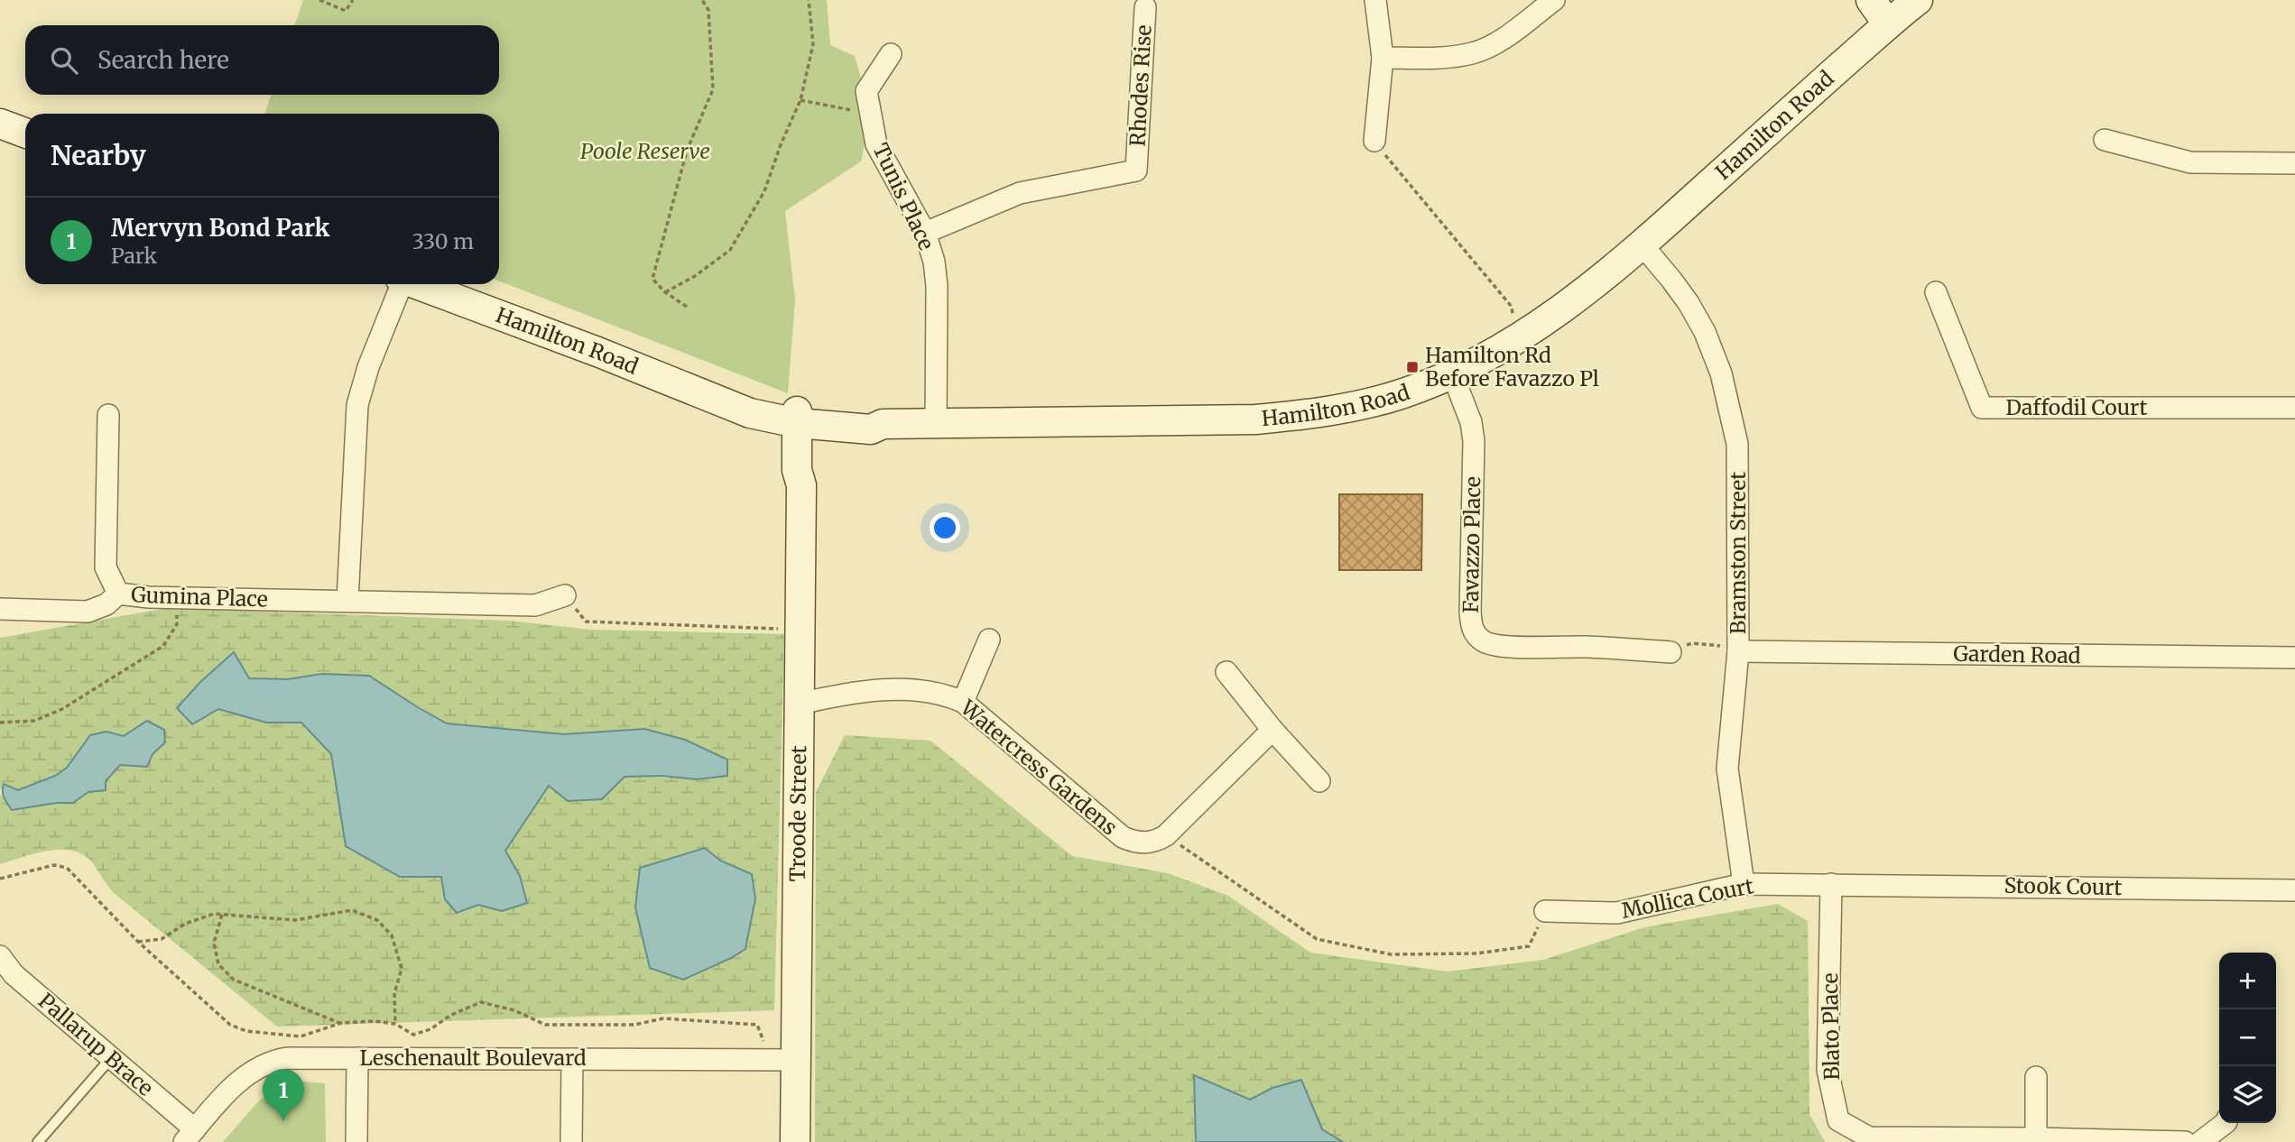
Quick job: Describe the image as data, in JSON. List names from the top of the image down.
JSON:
{
  "streets": {
    "main road": ["Hamilton Road", "Troode Street"],
    "street": [
      "Rhodes Rise",
      "Tunis Place",
      "Daffodil Court",
      "Favazzo Place",
      "Bramston Street",
      "Gumina Place",
      "Garden Road",
      "Watercress Gardens",
      "Stook Court",
      "Mollica Court",
      "Blato Place",
      "Pallarup Brace",
      "Leschenault Boulevard"
    ]
  },
  "crossings": [
    ["Rhodes Rise", "Tunis Place"],
    ["Hamilton Road", "Tunis Place"],
    ["Hamilton Road", "Favazzo Place"],
    ["Hamilton Road", "Bramston Street"],
    ["Hamilton Road", "Troode Street"],
    ["Bramston Street", "Garden Road"],
    ["Bramston Street", "Mollica Court"],
    ["Watercress Gardens", "Troode Street"],
    ["Troode Street", "Leschenault Boulevard"],
    ["Stook Court", "Mollica Court"],
    ["Stook Court", "Blato Place"],
    ["Mollica Court", "Blato Place"],
    ["Pallarup Brace", "Leschenault Boulevard"]
  ],
  "parks": ["Poole Reserve"],
  "places": {
    "transit": ["Hamilton Rd Before Favazzo Pl"]
  },
  "page": {
    "search": "Search here",
    "heading": "Nearby",
    "list": [
      {
        "mark": "1",
        "name": "Mervyn Bond Park",
        "note": "Park",
        "value": "330 m"
      }
    ],
    "map_buttons": ["+", "−"],
    "pins": "1"
  }
}
